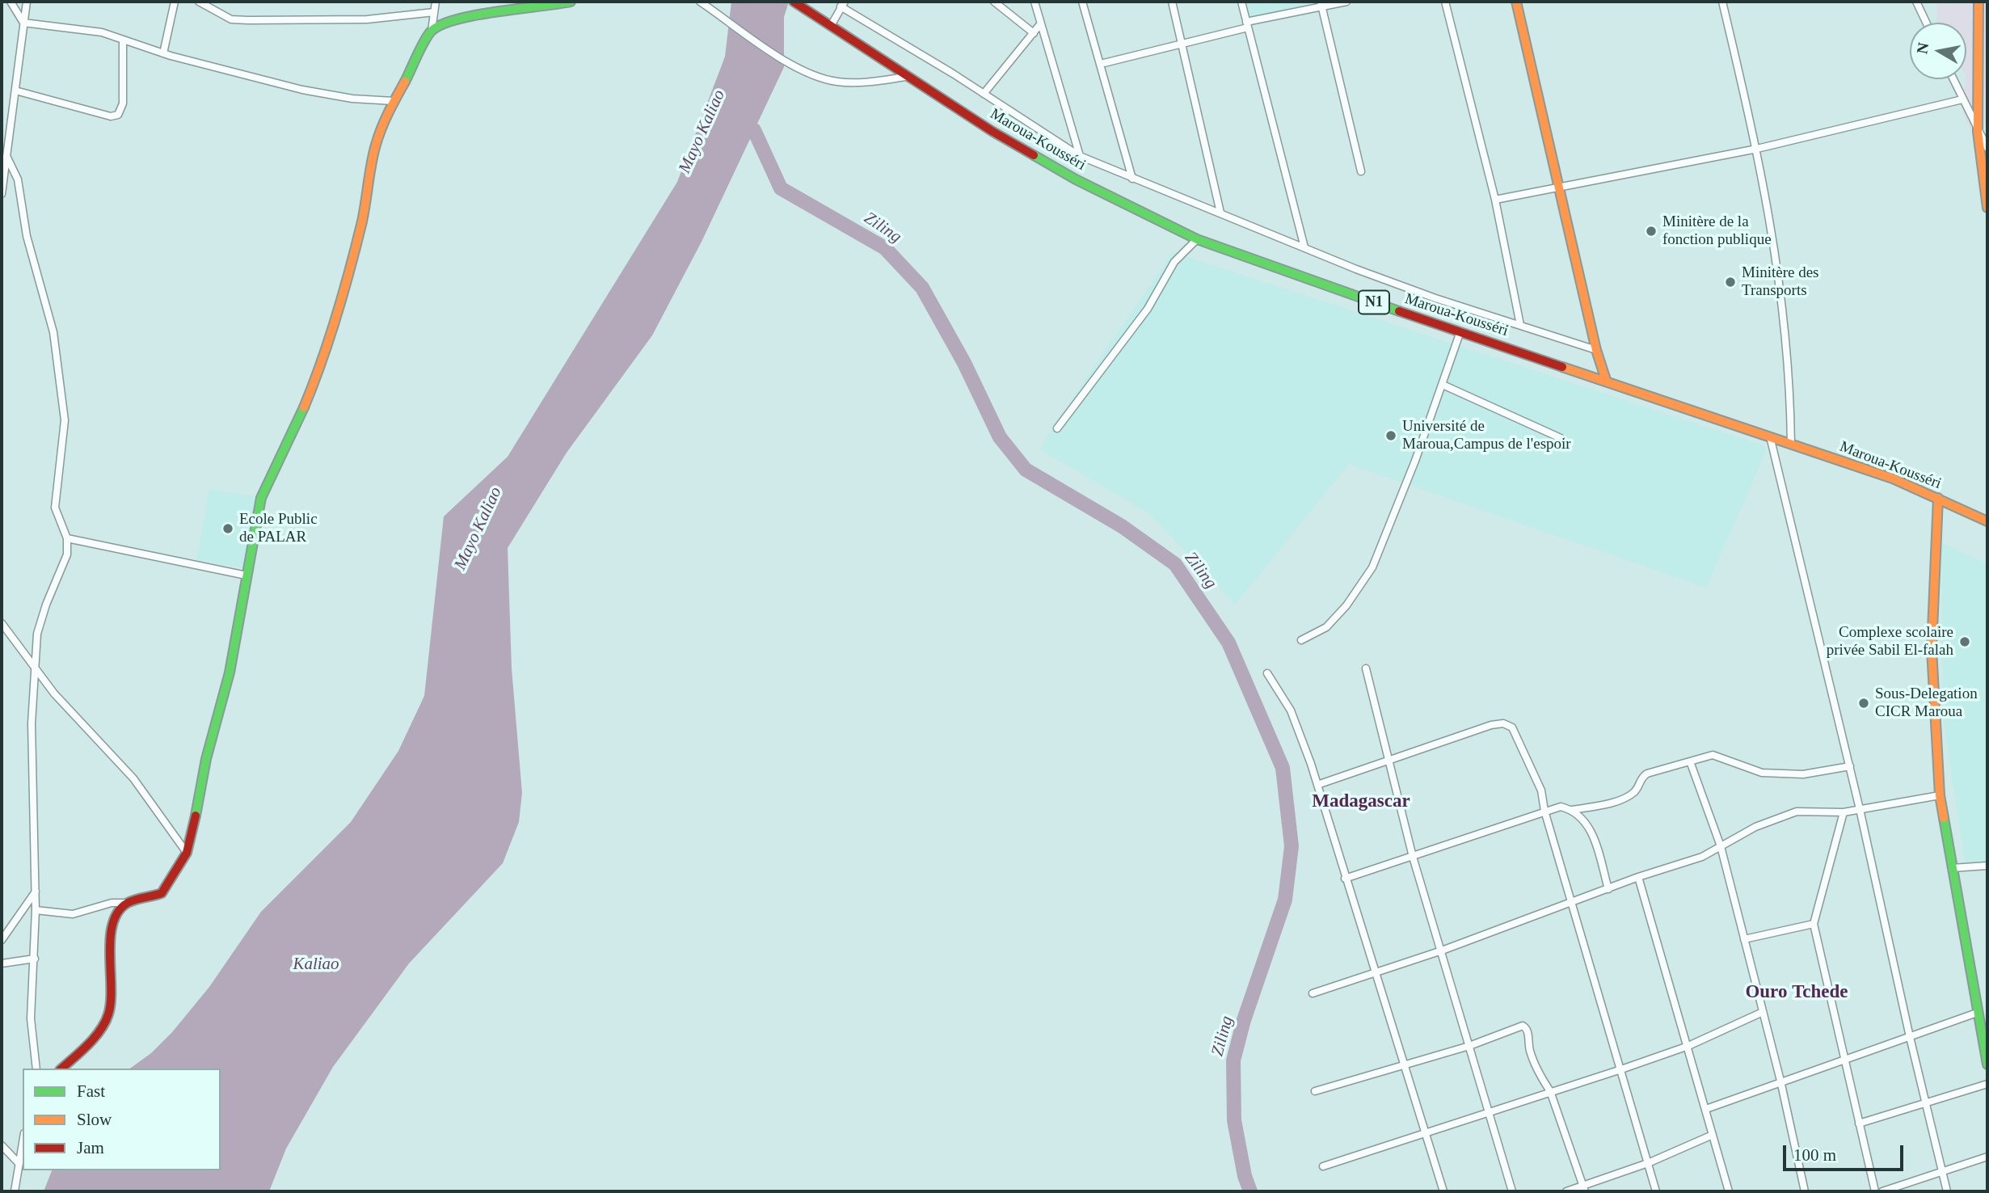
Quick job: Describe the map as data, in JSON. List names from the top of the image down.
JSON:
{
  "streets": {
    "main road": ["Maroua-Kousséri", "N1"]
  },
  "districts": ["Madagascar", "Ouro Tchede"],
  "water": ["Mayo Kaliao", "Ziling", "Kaliao"],
  "places": [
    "Minitère de la fonction publique",
    "Minitère des Transports",
    "Université de Maroua,Campus de l'espoir",
    "Ecole Public de PALAR",
    "Complexe scolaire privée Sabil El-falah",
    "Sous-Delegation CICR Maroua"
  ],
  "legend": ["Fast", "Slow", "Jam"],
  "scale_bar": "100 m",
  "north": "left"
}
